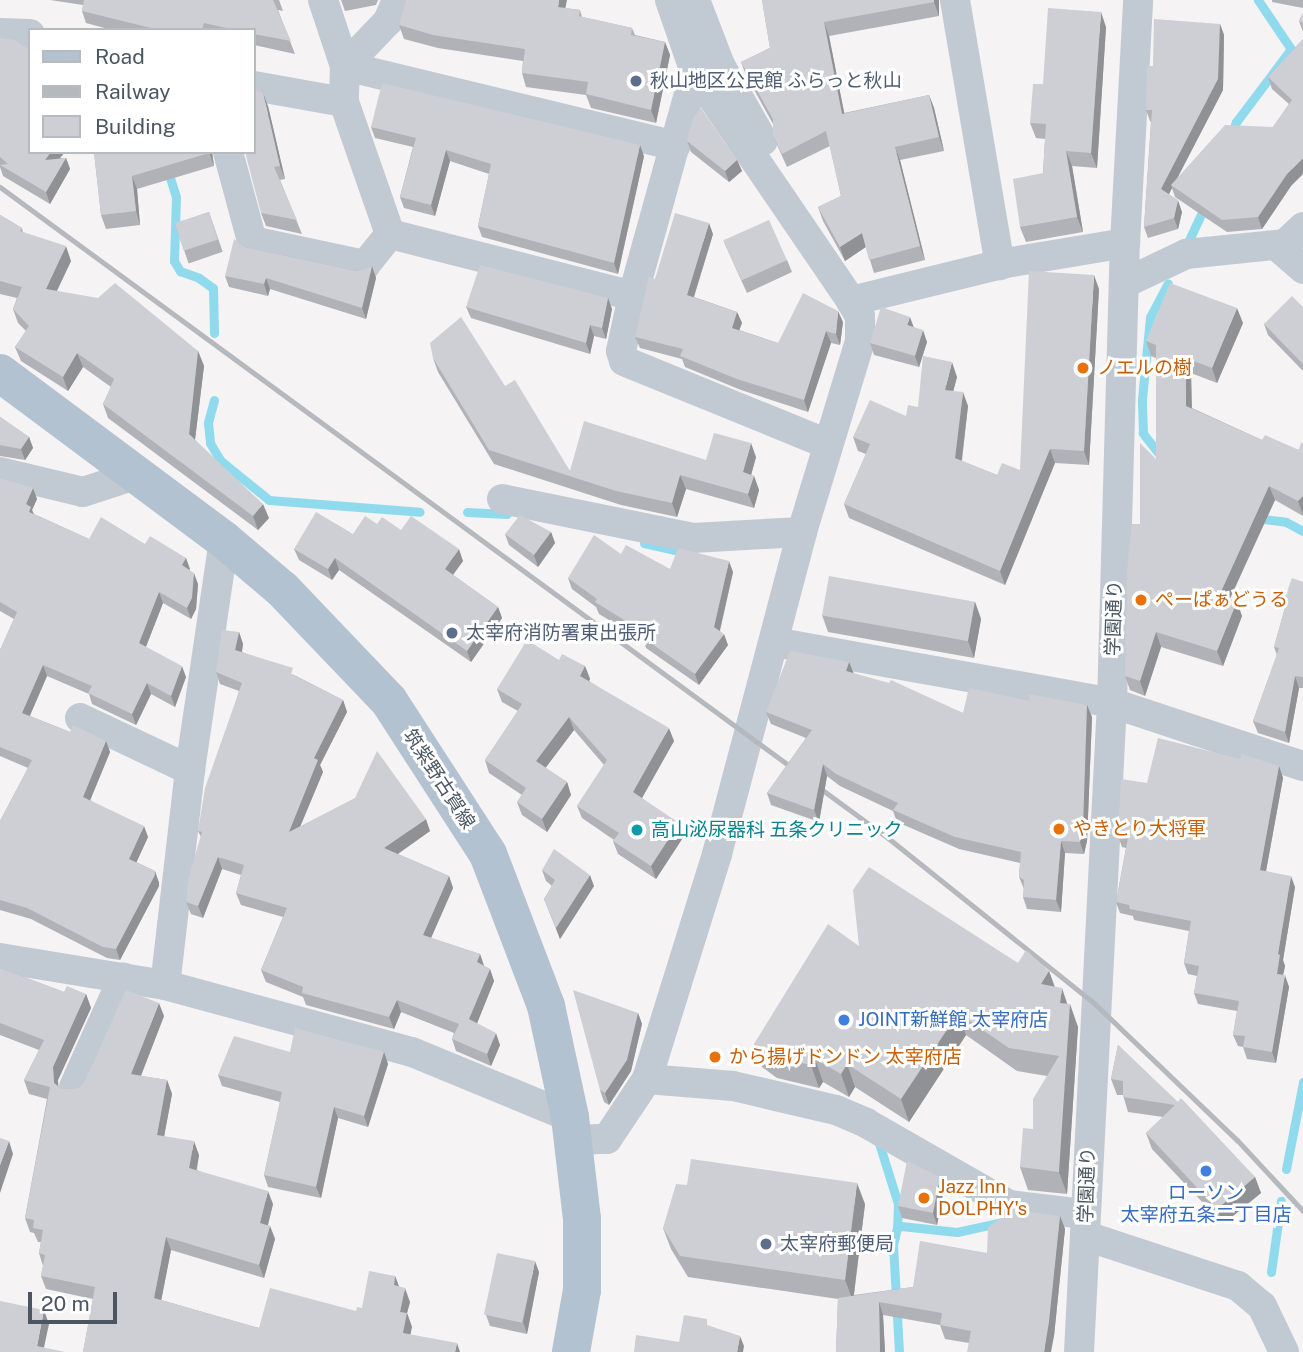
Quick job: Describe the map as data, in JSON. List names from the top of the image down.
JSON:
{
  "streets": {
    "main road": ["筑紫野古賀線"],
    "street": ["学園通り"]
  },
  "places": [
    "秋山地区公民館 ふらっと秋山",
    "ノエルの樹",
    "ぺーぱぁどうる",
    "太宰府消防署東出張所",
    "やきとり大将軍",
    "高山泌尿器科 五条クリニック",
    "JOINT新鮮館 太宰府店",
    "から揚げドンドン 太宰府店",
    "ローソン 太宰府五条二丁目店",
    "Jazz Inn DOLPHY's",
    "太宰府郵便局"
  ],
  "legend": ["Road", "Railway", "Building"],
  "scale_bar": "20 m"
}
